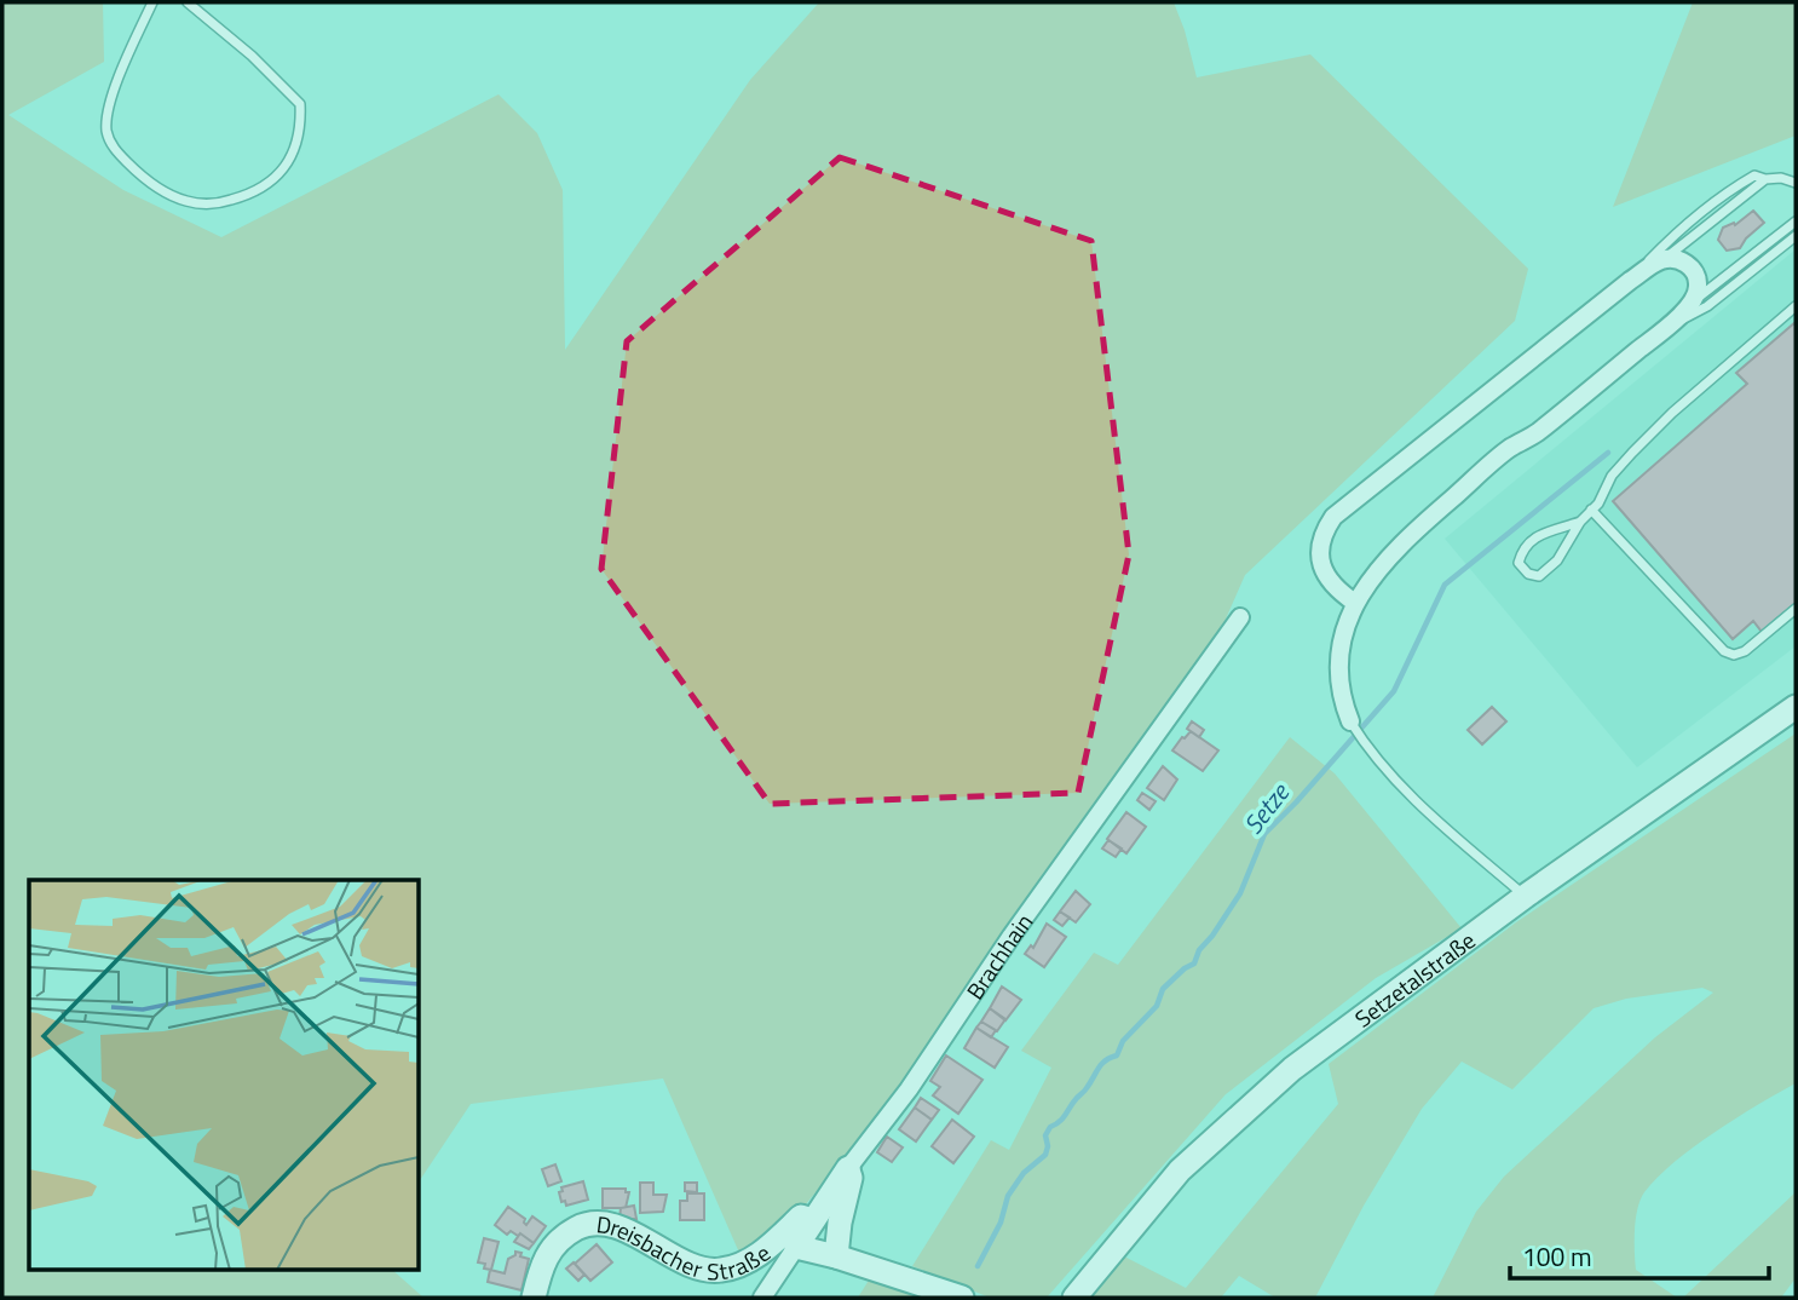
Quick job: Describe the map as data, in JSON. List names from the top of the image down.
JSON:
{
  "streets": {
    "street": ["Brachhain", "Setzetalstraße", "Dreisbacher Straße"]
  },
  "crossings": [
    ["Brachhain", "Dreisbacher Straße"]
  ],
  "water": ["Setze"],
  "scale_bar": "100 m"
}
